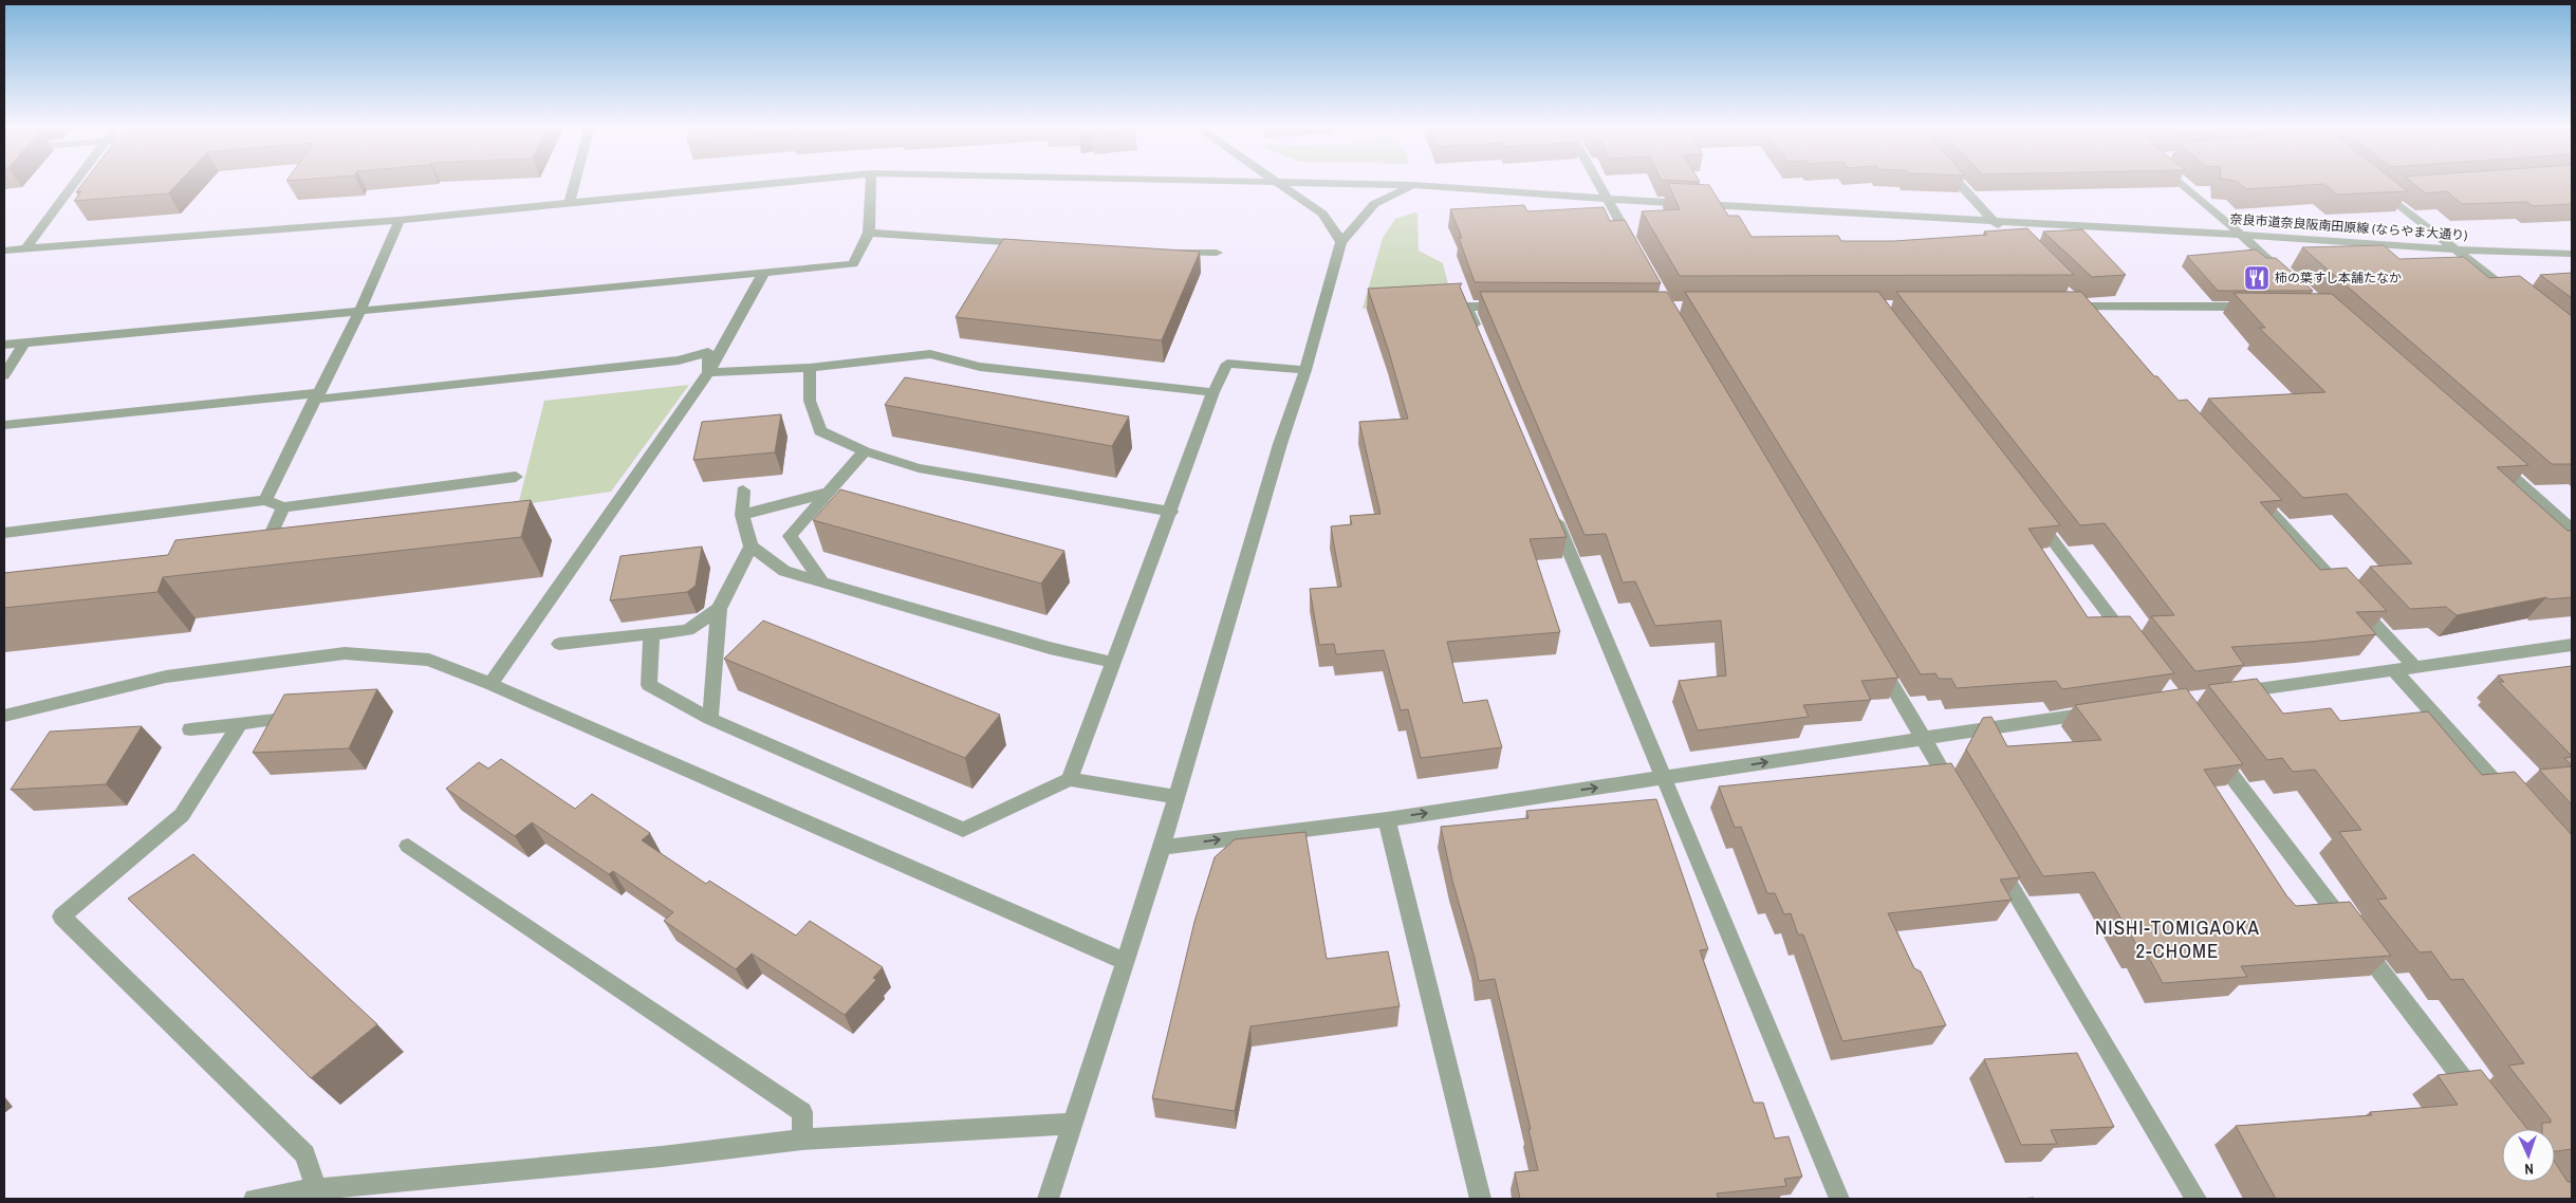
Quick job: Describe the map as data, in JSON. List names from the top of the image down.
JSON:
{
  "streets": {
    "street": ["奈良市道奈良阪南田原線 (ならやま大通り)"]
  },
  "districts": ["NISHI-TOMIGAOKA 2-CHOME"],
  "places": {
    "restaurant": ["柿の葉すし本舗たなか"]
  },
  "north": "bottom"
}
